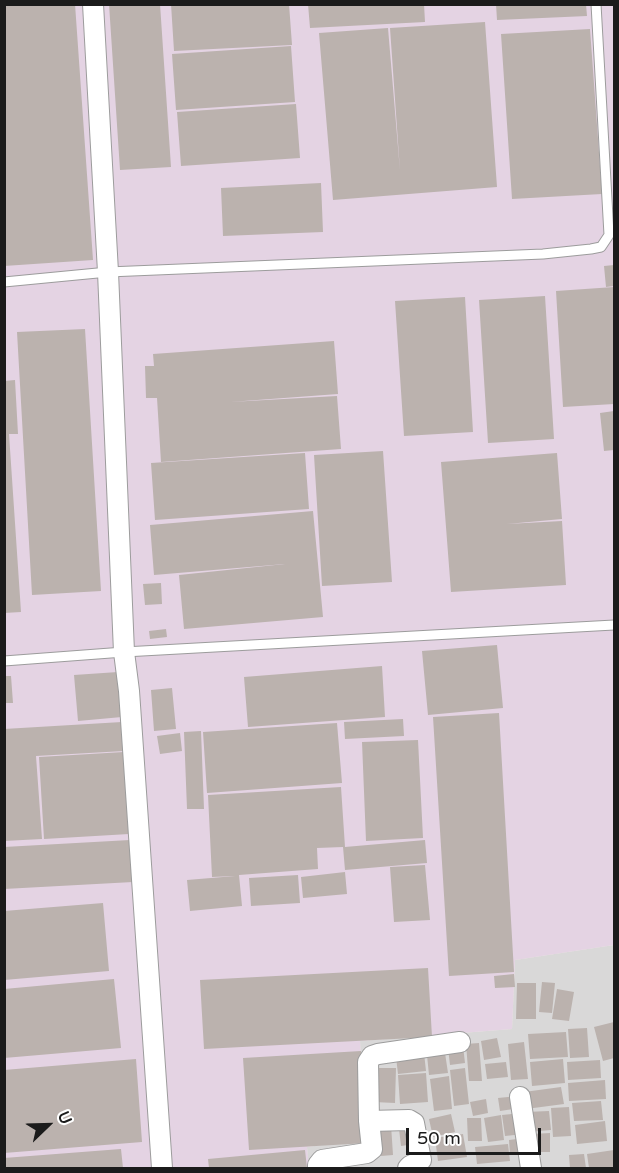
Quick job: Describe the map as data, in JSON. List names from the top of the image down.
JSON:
{
  "scale_bar": "50 m",
  "north": "top right"
}
